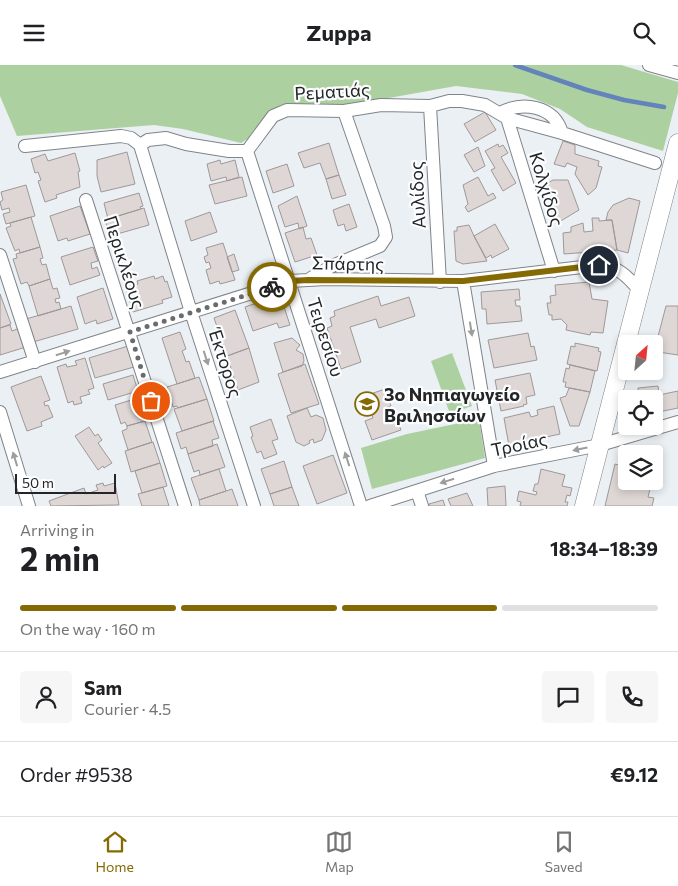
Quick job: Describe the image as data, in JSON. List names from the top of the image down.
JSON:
{
  "streets": {
    "street": [
      "Ρεματιάς",
      "Κολχίδος",
      "Αυλίδος",
      "Περικλέους",
      "Σπάρτης",
      "Τειρεσίου",
      "Έκτορος",
      "Τροίας"
    ]
  },
  "crossings": [
    ["Ρεματιάς", "Κολχίδος"],
    ["Ρεματιάς", "Αυλίδος"],
    ["Ρεματιάς", "Τειρεσίου"],
    ["Κολχίδος", "Σπάρτης"],
    ["Αυλίδος", "Σπάρτης"],
    ["Περικλέους", "Σπάρτης"],
    ["Σπάρτης", "Τειρεσίου"],
    ["Σπάρτης", "Έκτορος"]
  ],
  "one_way": ["Τειρεσίου", "Έκτορος", "Τροίας"],
  "places": {
    "school or university": ["3ο Νηπιαγωγείο Βριλησσίων"]
  },
  "scale_bar": "50 m",
  "north": "top right",
  "page": {
    "header": "Zuppa",
    "scale": "50 m",
    "heading": ["2 min", "Arriving in", "18:34–18:39"],
    "panel": [
      "Sam",
      "Courier · 4.5",
      "Order #9538",
      "€9.12"
    ],
    "bar": "On the way · 160 m",
    "tabs": ["Home", "Map", "Saved"]
  }
}
